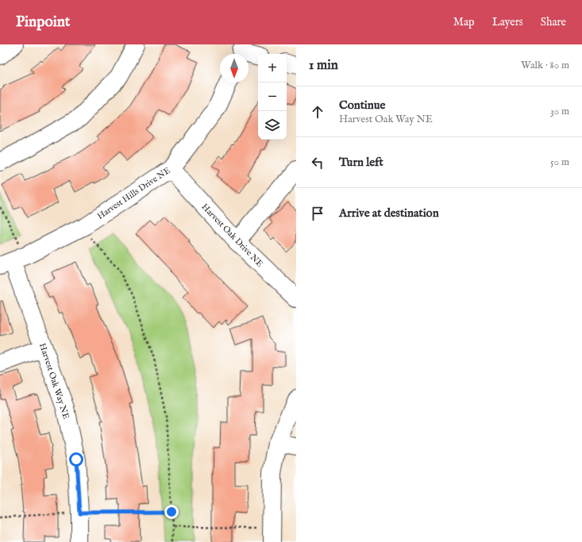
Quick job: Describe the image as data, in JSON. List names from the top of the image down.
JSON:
{
  "streets": {
    "street": ["Harvest Hills Drive NE", "Harvest Oak Drive NE", "Harvest Oak Way NE"]
  },
  "crossings": [
    ["Harvest Hills Drive NE", "Harvest Oak Drive NE"],
    ["Harvest Hills Drive NE", "Harvest Oak Way NE"]
  ],
  "north": "bottom",
  "page": {
    "header": "Pinpoint",
    "nav": ["Map", "Layers", "Share"],
    "heading": ["1 min", "Walk · 80 m"],
    "map_buttons": ["+", "−"],
    "list": [
      ["Continue", "Harvest Oak Way NE", "30 m"],
      ["Turn left", "50 m"],
      "Arrive at destination"
    ]
  }
}
